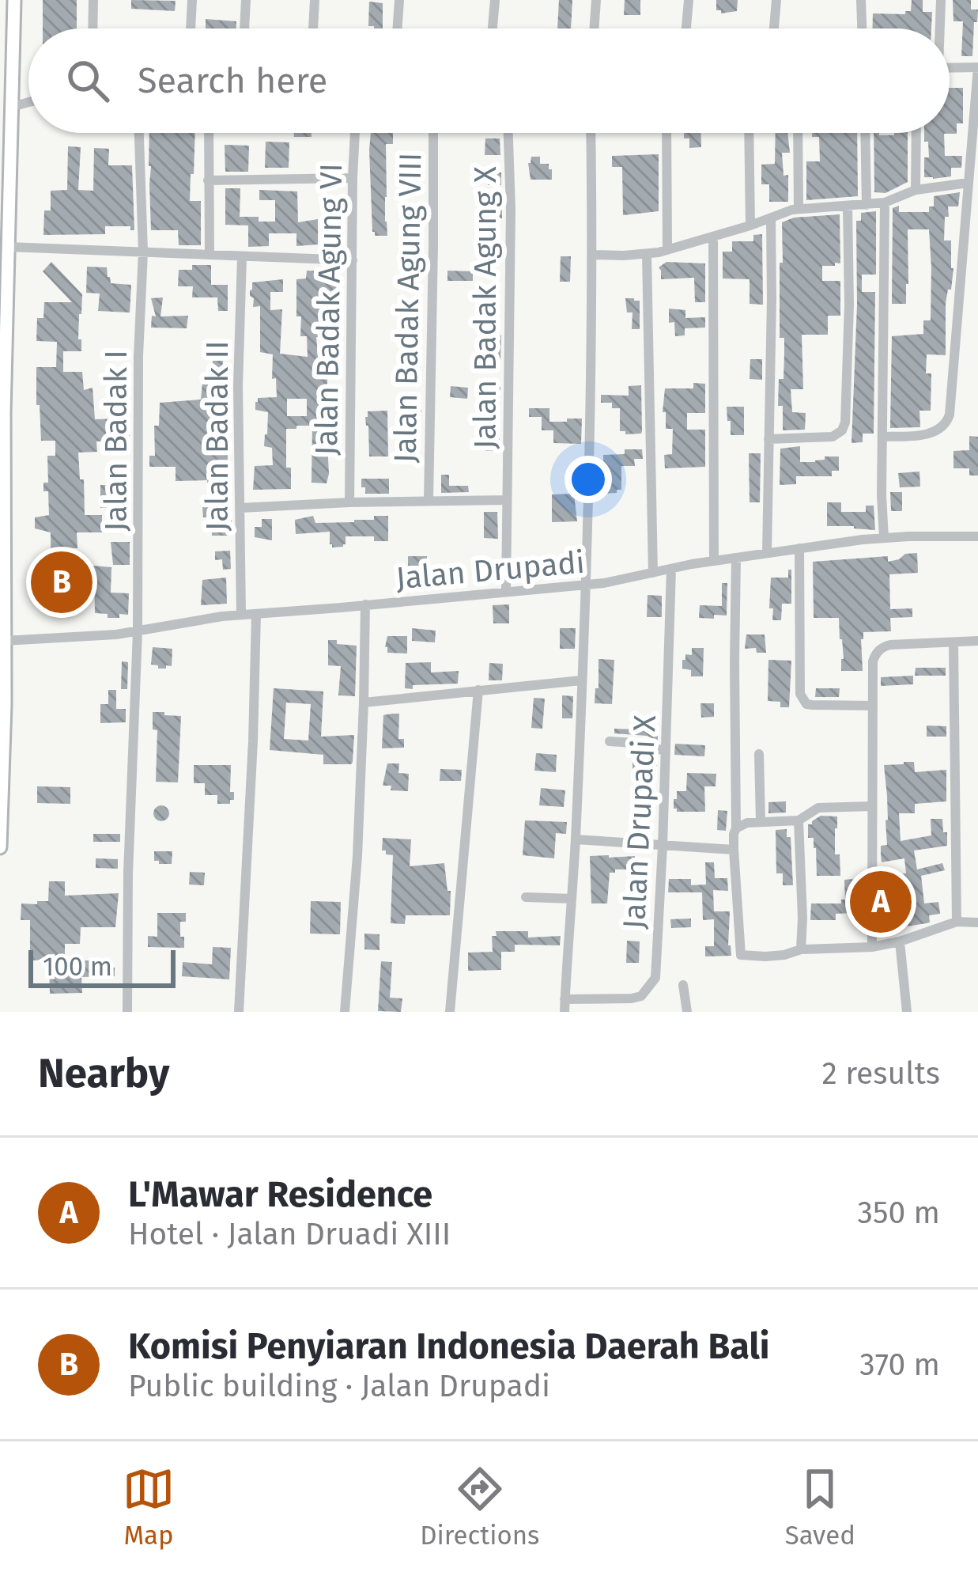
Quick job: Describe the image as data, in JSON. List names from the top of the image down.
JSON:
{
  "streets": {
    "street": [
      "Jalan Badak Agung VIII",
      "Jalan Badak Agung X",
      "Jalan Badak Agung VI",
      "Jalan Badak II",
      "Jalan Badak I",
      "Jalan Drupadi",
      "Jalan Drupadi X"
    ]
  },
  "crossings": [
    ["Jalan Badak Agung X", "Jalan Drupadi"],
    ["Jalan Badak II", "Jalan Drupadi"],
    ["Jalan Badak I", "Jalan Drupadi"],
    ["Jalan Drupadi", "Jalan Drupadi X"]
  ],
  "scale_bar": "100 m",
  "page": {
    "search": "Search here",
    "pins": ["B", "A"],
    "scale": "100 m",
    "heading": ["Nearby", "2 results"],
    "list": [
      {
        "mark": "A",
        "name": "L'Mawar Residence",
        "note": "Hotel · Jalan Druadi XIII",
        "value": "350 m"
      },
      {
        "mark": "B",
        "name": "Komisi Penyiaran Indonesia Daerah Bali",
        "note": "Public building · Jalan Drupadi",
        "value": "370 m"
      }
    ],
    "nav": ["Map", "Directions", "Saved"]
  }
}
